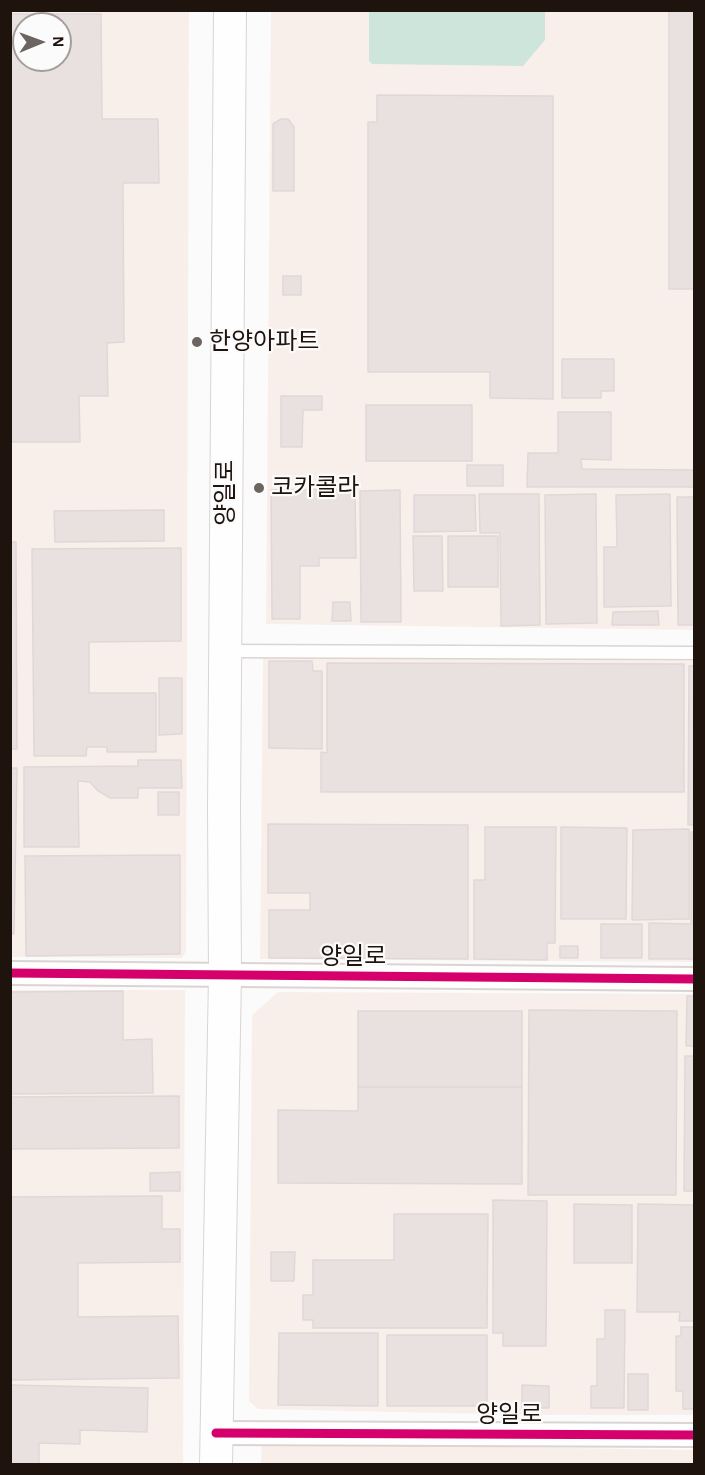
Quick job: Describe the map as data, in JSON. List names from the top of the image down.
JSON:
{
  "streets": {
    "main road": ["양일로"]
  },
  "places": ["한양아파트", "코카콜라"],
  "north": "right"
}
